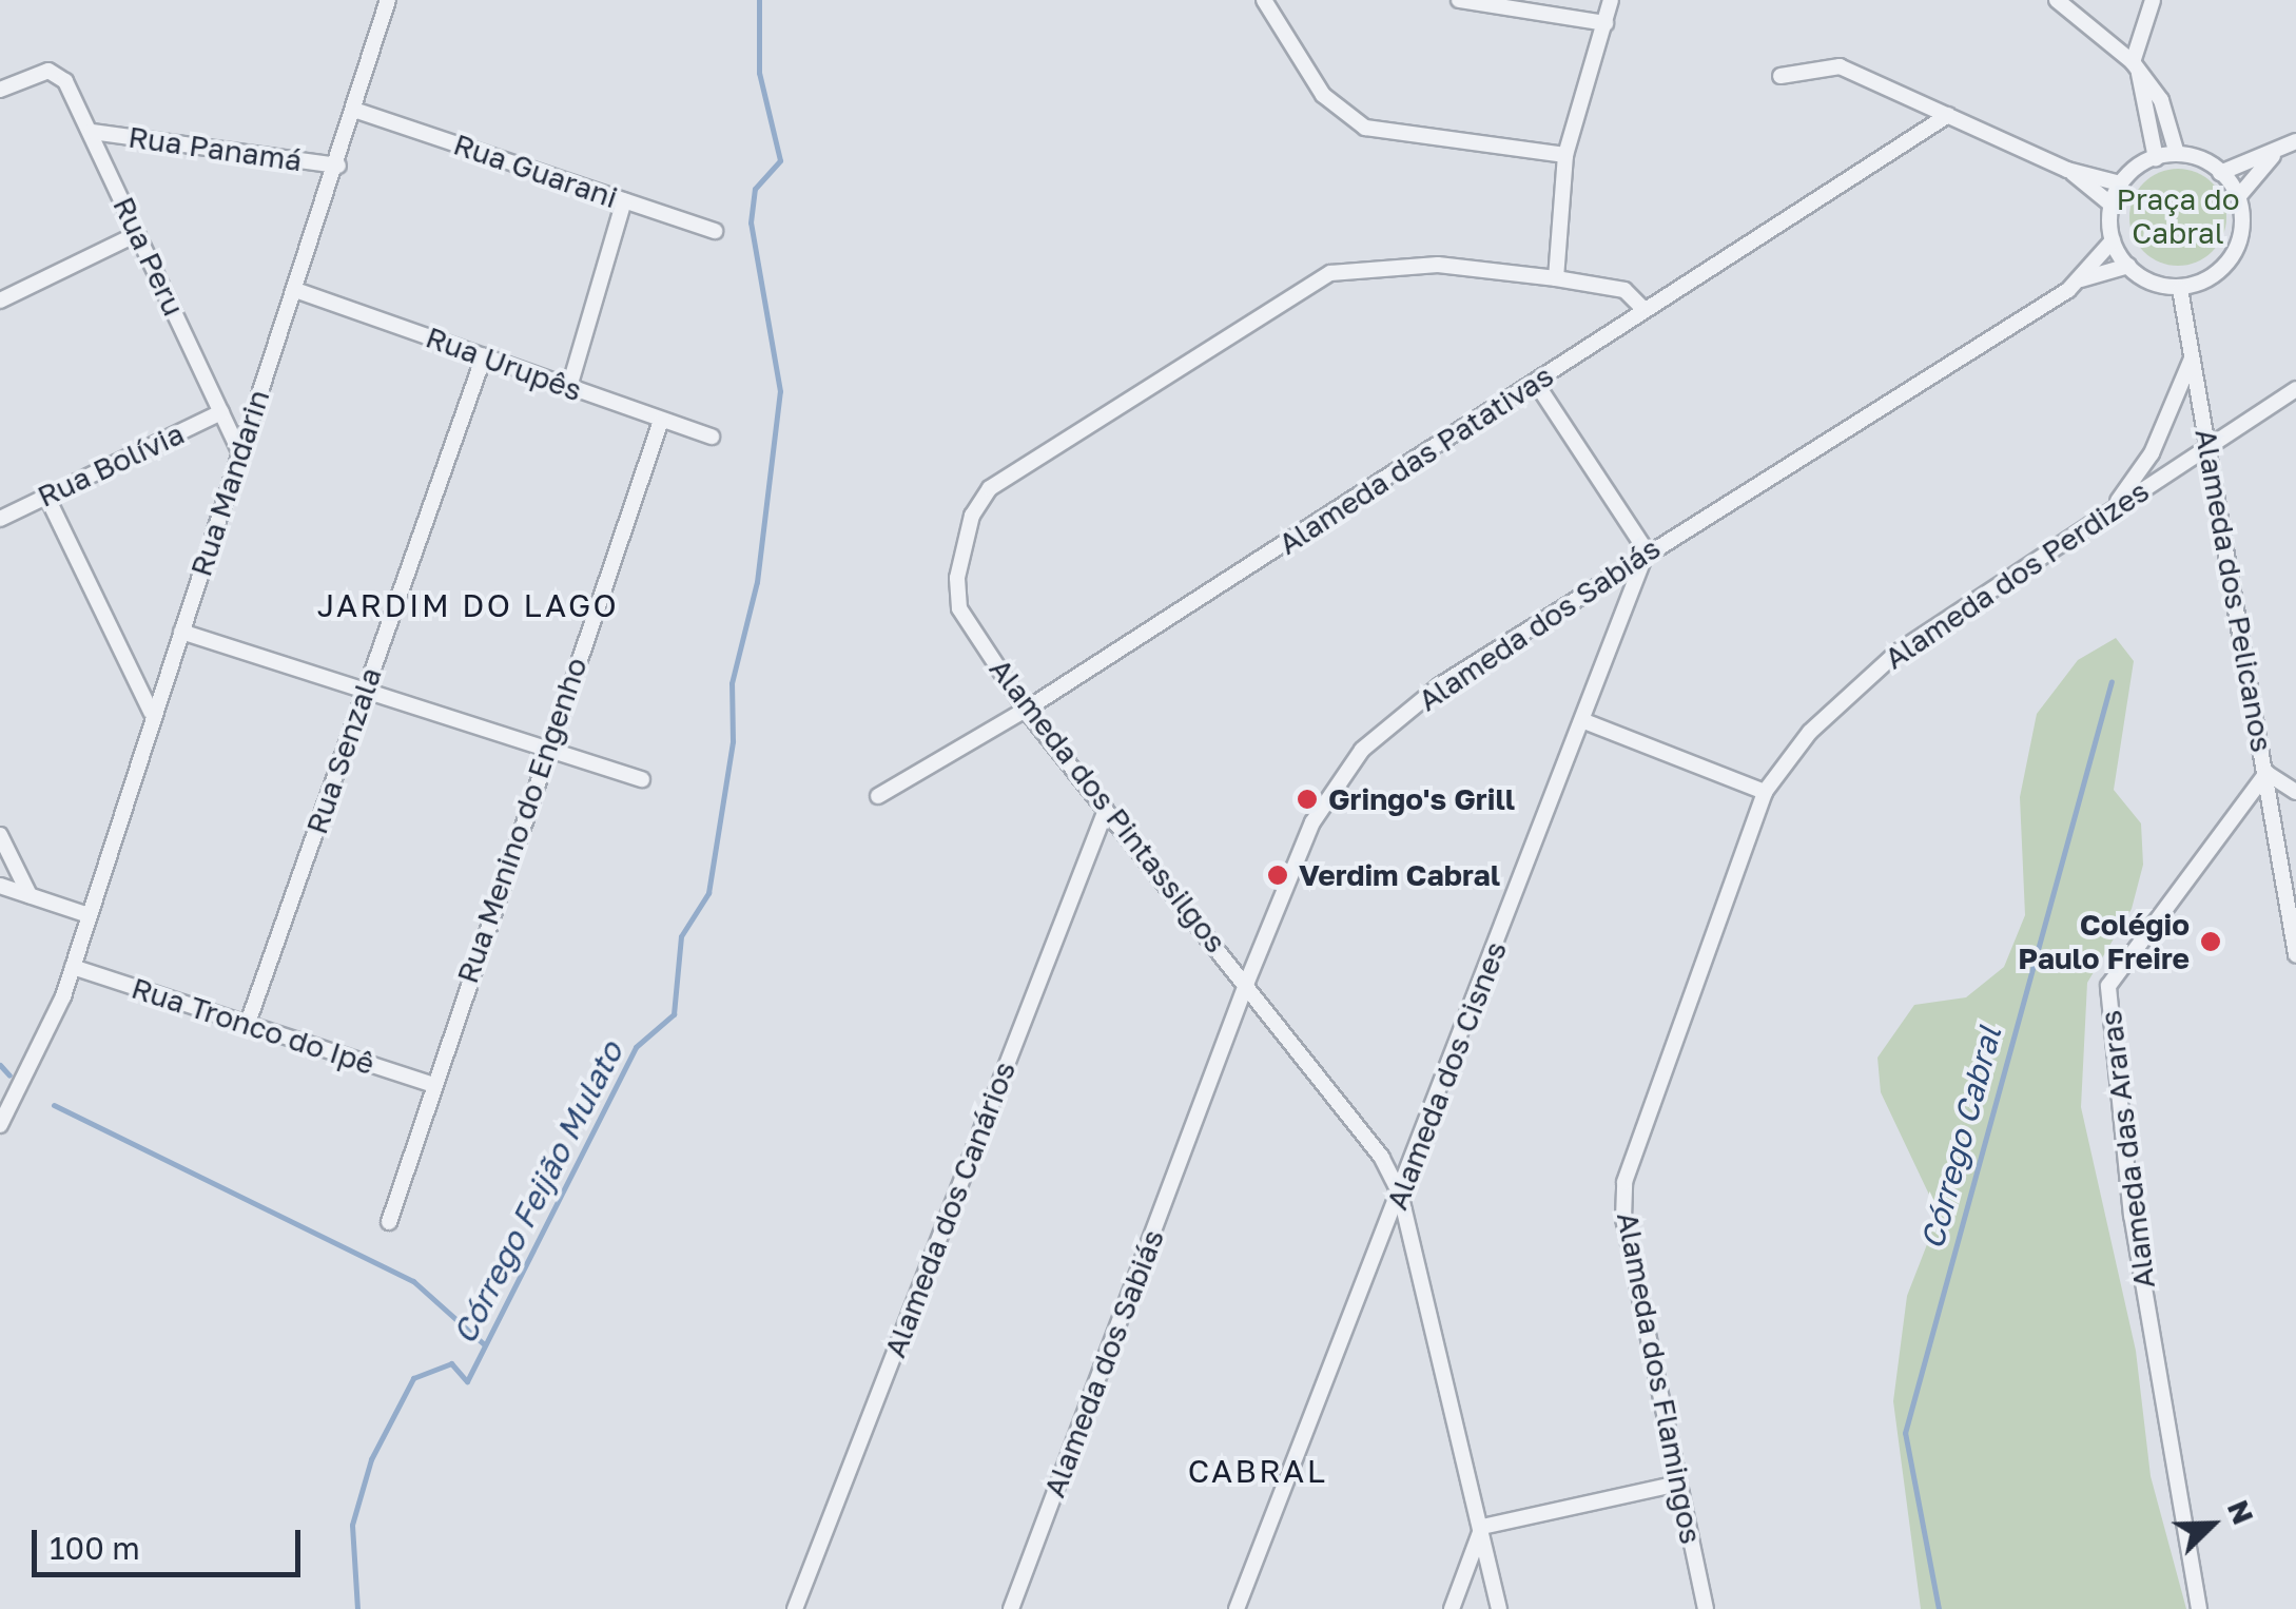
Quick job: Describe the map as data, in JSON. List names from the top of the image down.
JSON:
{
  "streets": {
    "street": [
      "Rua Panamá",
      "Rua Guarani",
      "Rua Peru",
      "Rua Urupês",
      "Alameda das Patativas",
      "Rua Bolívia",
      "Rua Mandarin",
      "Alameda dos Perdizes",
      "Alameda dos Pelicanos",
      "Alameda dos Sabiás",
      "Rua Senzala",
      "Alameda dos Pintassilgos",
      "Rua Menino do Engenho",
      "Rua Tronco do Ipê",
      "Alameda dos Cisnes",
      "Alameda das Araras",
      "Alameda dos Canários",
      "Alameda dos Flamingos"
    ]
  },
  "crossings": [
    ["Rua Panamá", "Rua Peru"],
    ["Rua Panamá", "Rua Mandarin"],
    ["Rua Guarani", "Rua Mandarin"],
    ["Rua Peru", "Rua Bolívia"],
    ["Rua Peru", "Rua Mandarin"],
    ["Rua Urupês", "Rua Mandarin"],
    ["Rua Urupês", "Rua Senzala"],
    ["Rua Urupês", "Rua Menino do Engenho"],
    ["Alameda das Patativas", "Alameda dos Pintassilgos"],
    ["Rua Mandarin", "Rua Tronco do Ipê"],
    ["Alameda dos Perdizes", "Alameda dos Pelicanos"],
    ["Alameda dos Perdizes", "Alameda dos Flamingos"],
    ["Alameda dos Pelicanos", "Alameda dos Sabiás"],
    ["Alameda dos Pelicanos", "Alameda das Araras"],
    ["Alameda dos Sabiás", "Alameda dos Pintassilgos"],
    ["Alameda dos Sabiás", "Alameda dos Cisnes"],
    ["Rua Senzala", "Rua Tronco do Ipê"],
    ["Alameda dos Pintassilgos", "Alameda dos Cisnes"],
    ["Alameda dos Pintassilgos", "Alameda dos Canários"],
    ["Rua Menino do Engenho", "Rua Tronco do Ipê"]
  ],
  "districts": ["JARDIM DO LAGO", "CABRAL"],
  "water": ["Córrego Cabral", "Córrego Feijão Mulato"],
  "parks": ["Praça do Cabral"],
  "places": ["Gringo's Grill", "Verdim Cabral", "Colégio Paulo Freire"],
  "scale_bar": "100 m",
  "north": "top right"
}
